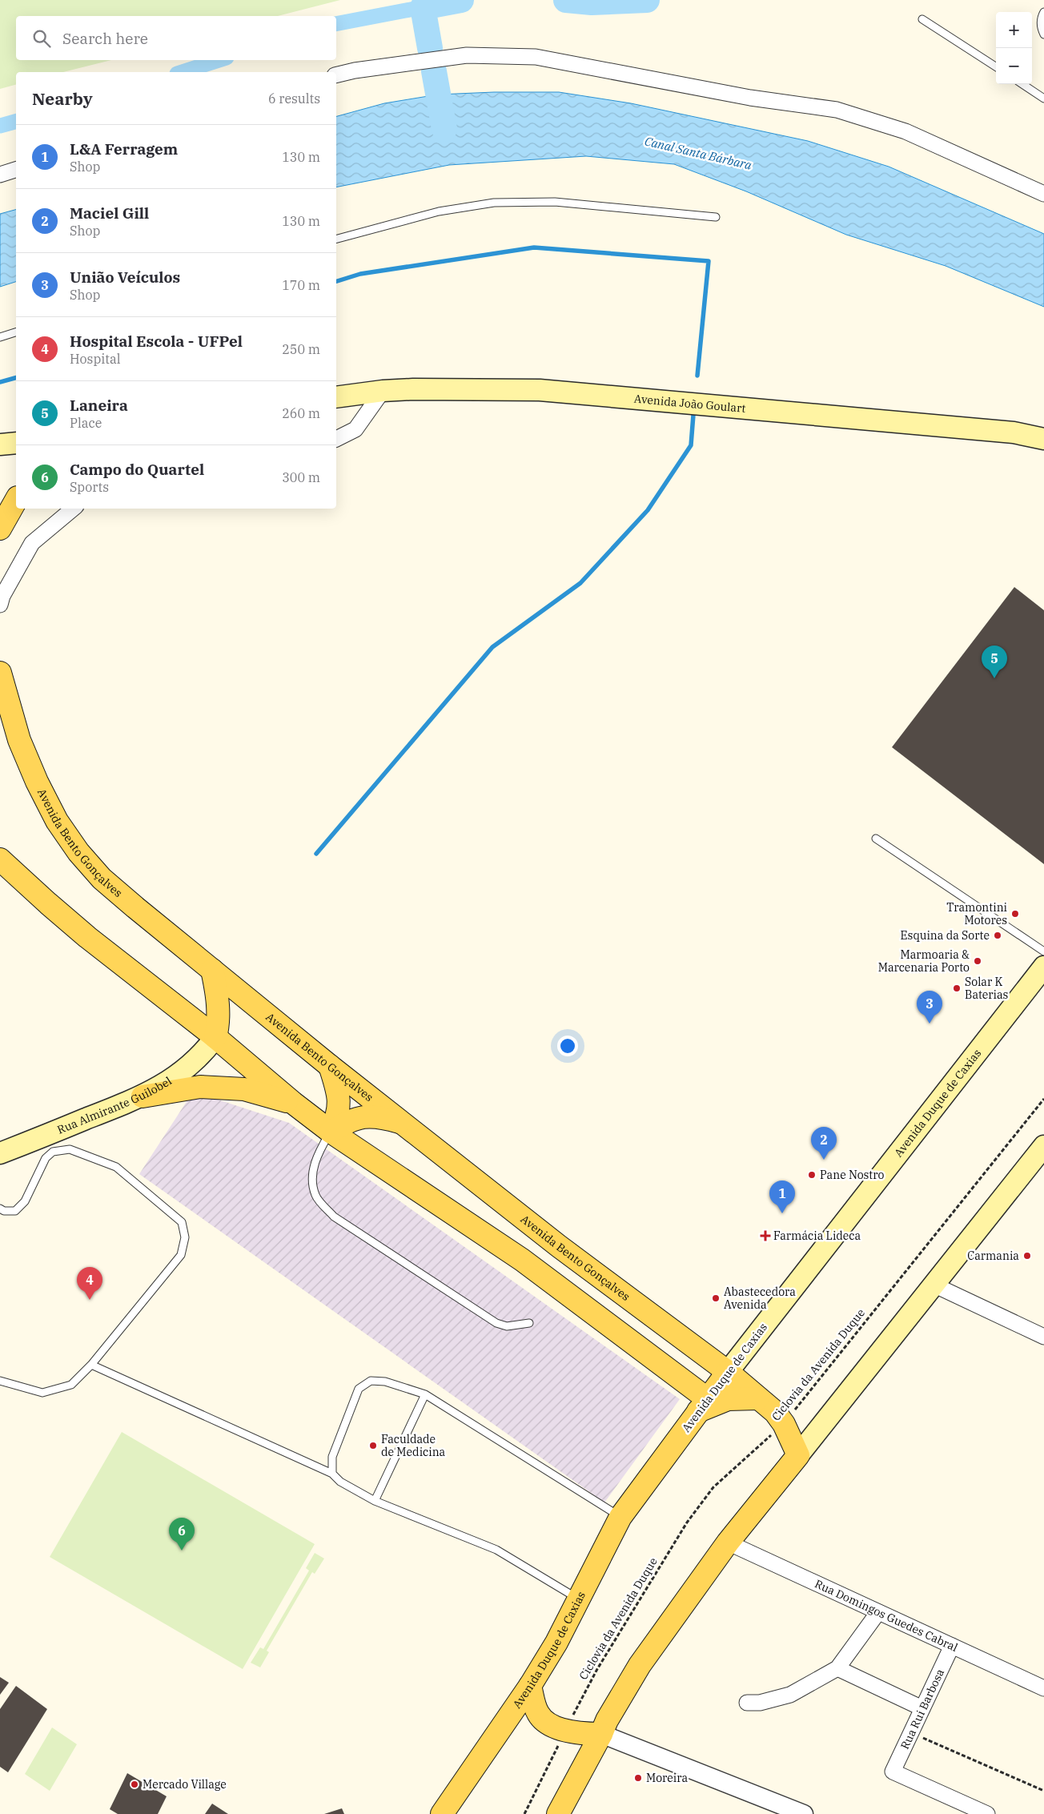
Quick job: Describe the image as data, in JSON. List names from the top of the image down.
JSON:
{
  "streets": {
    "main road": [
      "Avenida João Goulart",
      "Avenida Bento Gonçalves",
      "Avenida Duque de Caxias",
      "Rua Almirante Guilobel"
    ],
    "street": ["Rua Domingos Guedes Cabral", "Rua Rui Barbosa"],
    "path": ["Ciclovia da Avenida Duque"]
  },
  "crossings": [
    ["Avenida Bento Gonçalves", "Avenida Duque de Caxias"],
    ["Avenida Bento Gonçalves", "Ciclovia da Avenida Duque"],
    ["Rua Domingos Guedes Cabral", "Rua Rui Barbosa"]
  ],
  "water": ["Canal Santa Bárbara"],
  "places": {
    "other": [
      "Tramontini Motores",
      "Esquina da Sorte",
      "Marmoaria & Marcenaria Porto",
      "Solar K Baterias",
      "Pane Nostro",
      "Carmania",
      "Abastecedora Avenida",
      "Faculdade de Medicina",
      "Moreira",
      "Mercado Village"
    ],
    "health": ["Farmácia Lideca"]
  },
  "page": {
    "map_buttons": ["+", "−"],
    "search": "Search here",
    "heading": ["Nearby", "6 results"],
    "list": [
      {
        "mark": "1",
        "name": "L&A Ferragem",
        "note": "Shop",
        "value": "130 m"
      },
      {
        "mark": "2",
        "name": "Maciel Gill",
        "note": "Shop",
        "value": "130 m"
      },
      {
        "mark": "3",
        "name": "União Veículos",
        "note": "Shop",
        "value": "170 m"
      },
      {
        "mark": "4",
        "name": "Hospital Escola - UFPel",
        "note": "Hospital",
        "value": "250 m"
      },
      {
        "mark": "5",
        "name": "Laneira",
        "note": "Place",
        "value": "260 m"
      },
      {
        "mark": "6",
        "name": "Campo do Quartel",
        "note": "Sports",
        "value": "300 m"
      }
    ],
    "pins": [
      "5",
      "3",
      "2",
      "1",
      "4",
      "6"
    ]
  }
}
